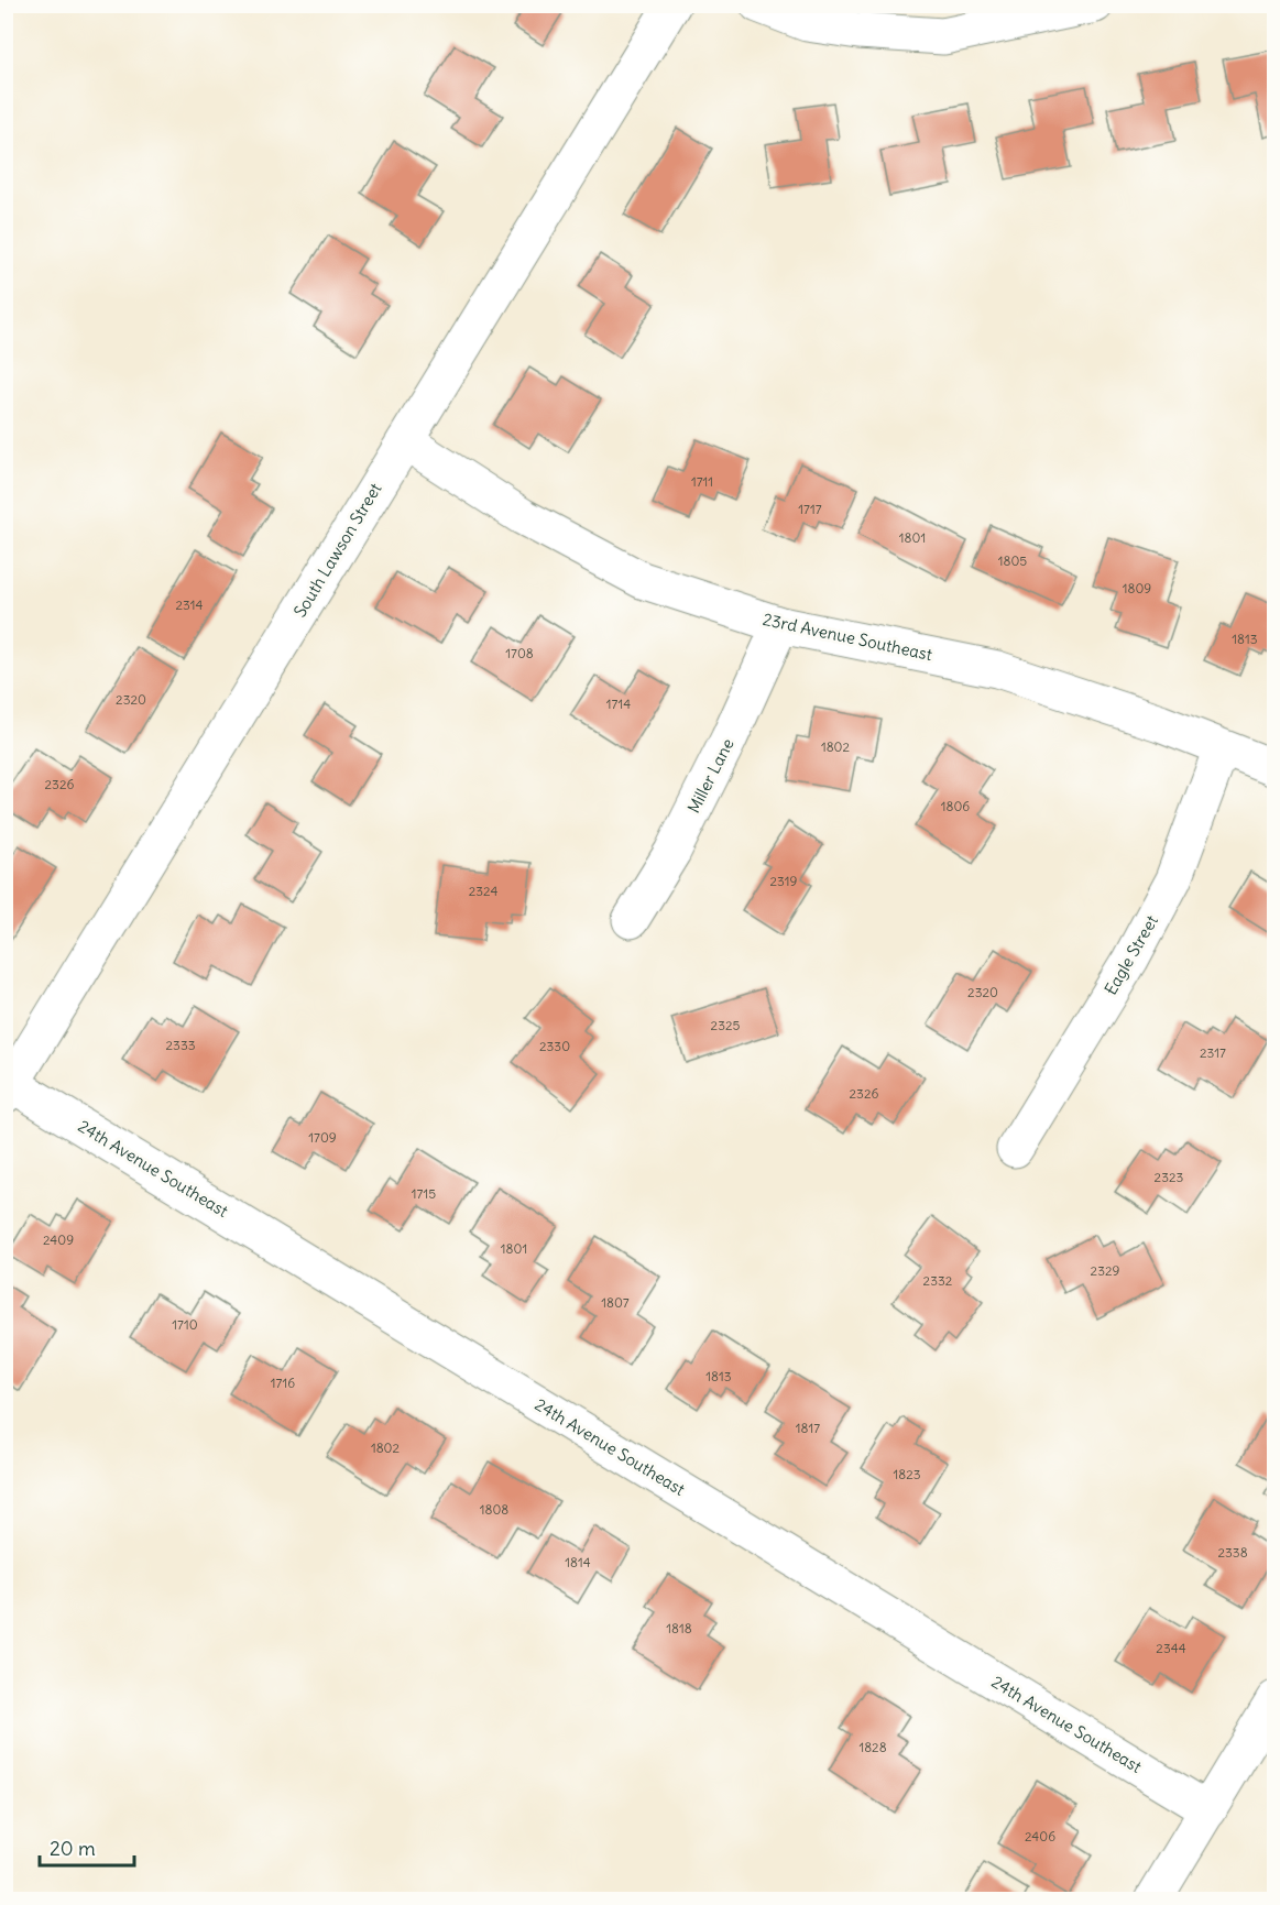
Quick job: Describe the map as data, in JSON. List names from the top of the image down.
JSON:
{
  "streets": {
    "street": [
      "South Lawson Street",
      "23rd Avenue Southeast",
      "Miller Lane",
      "Eagle Street",
      "24th Avenue Southeast"
    ]
  },
  "crossings": [
    ["South Lawson Street", "23rd Avenue Southeast"],
    ["South Lawson Street", "24th Avenue Southeast"],
    ["23rd Avenue Southeast", "Miller Lane"],
    ["23rd Avenue Southeast", "Eagle Street"]
  ],
  "house_numbers": [
    "1711",
    "1717",
    "1801",
    "1805",
    "1809",
    "2314",
    "1813",
    "1708",
    "2320",
    "1714",
    "1802",
    "2326",
    "1806",
    "2319",
    "2324",
    "2320",
    "2325",
    "2333",
    "2330",
    "2317",
    "2326",
    "1709",
    "2323",
    "1715",
    "2409",
    "1801",
    "2329",
    "2332",
    "1807",
    "1710",
    "1813",
    "1716",
    "1817",
    "1802",
    "1823",
    "1808",
    "2338",
    "1814",
    "1818",
    "2344",
    "1828",
    "2406"
  ],
  "scale_bar": "20 m"
}
